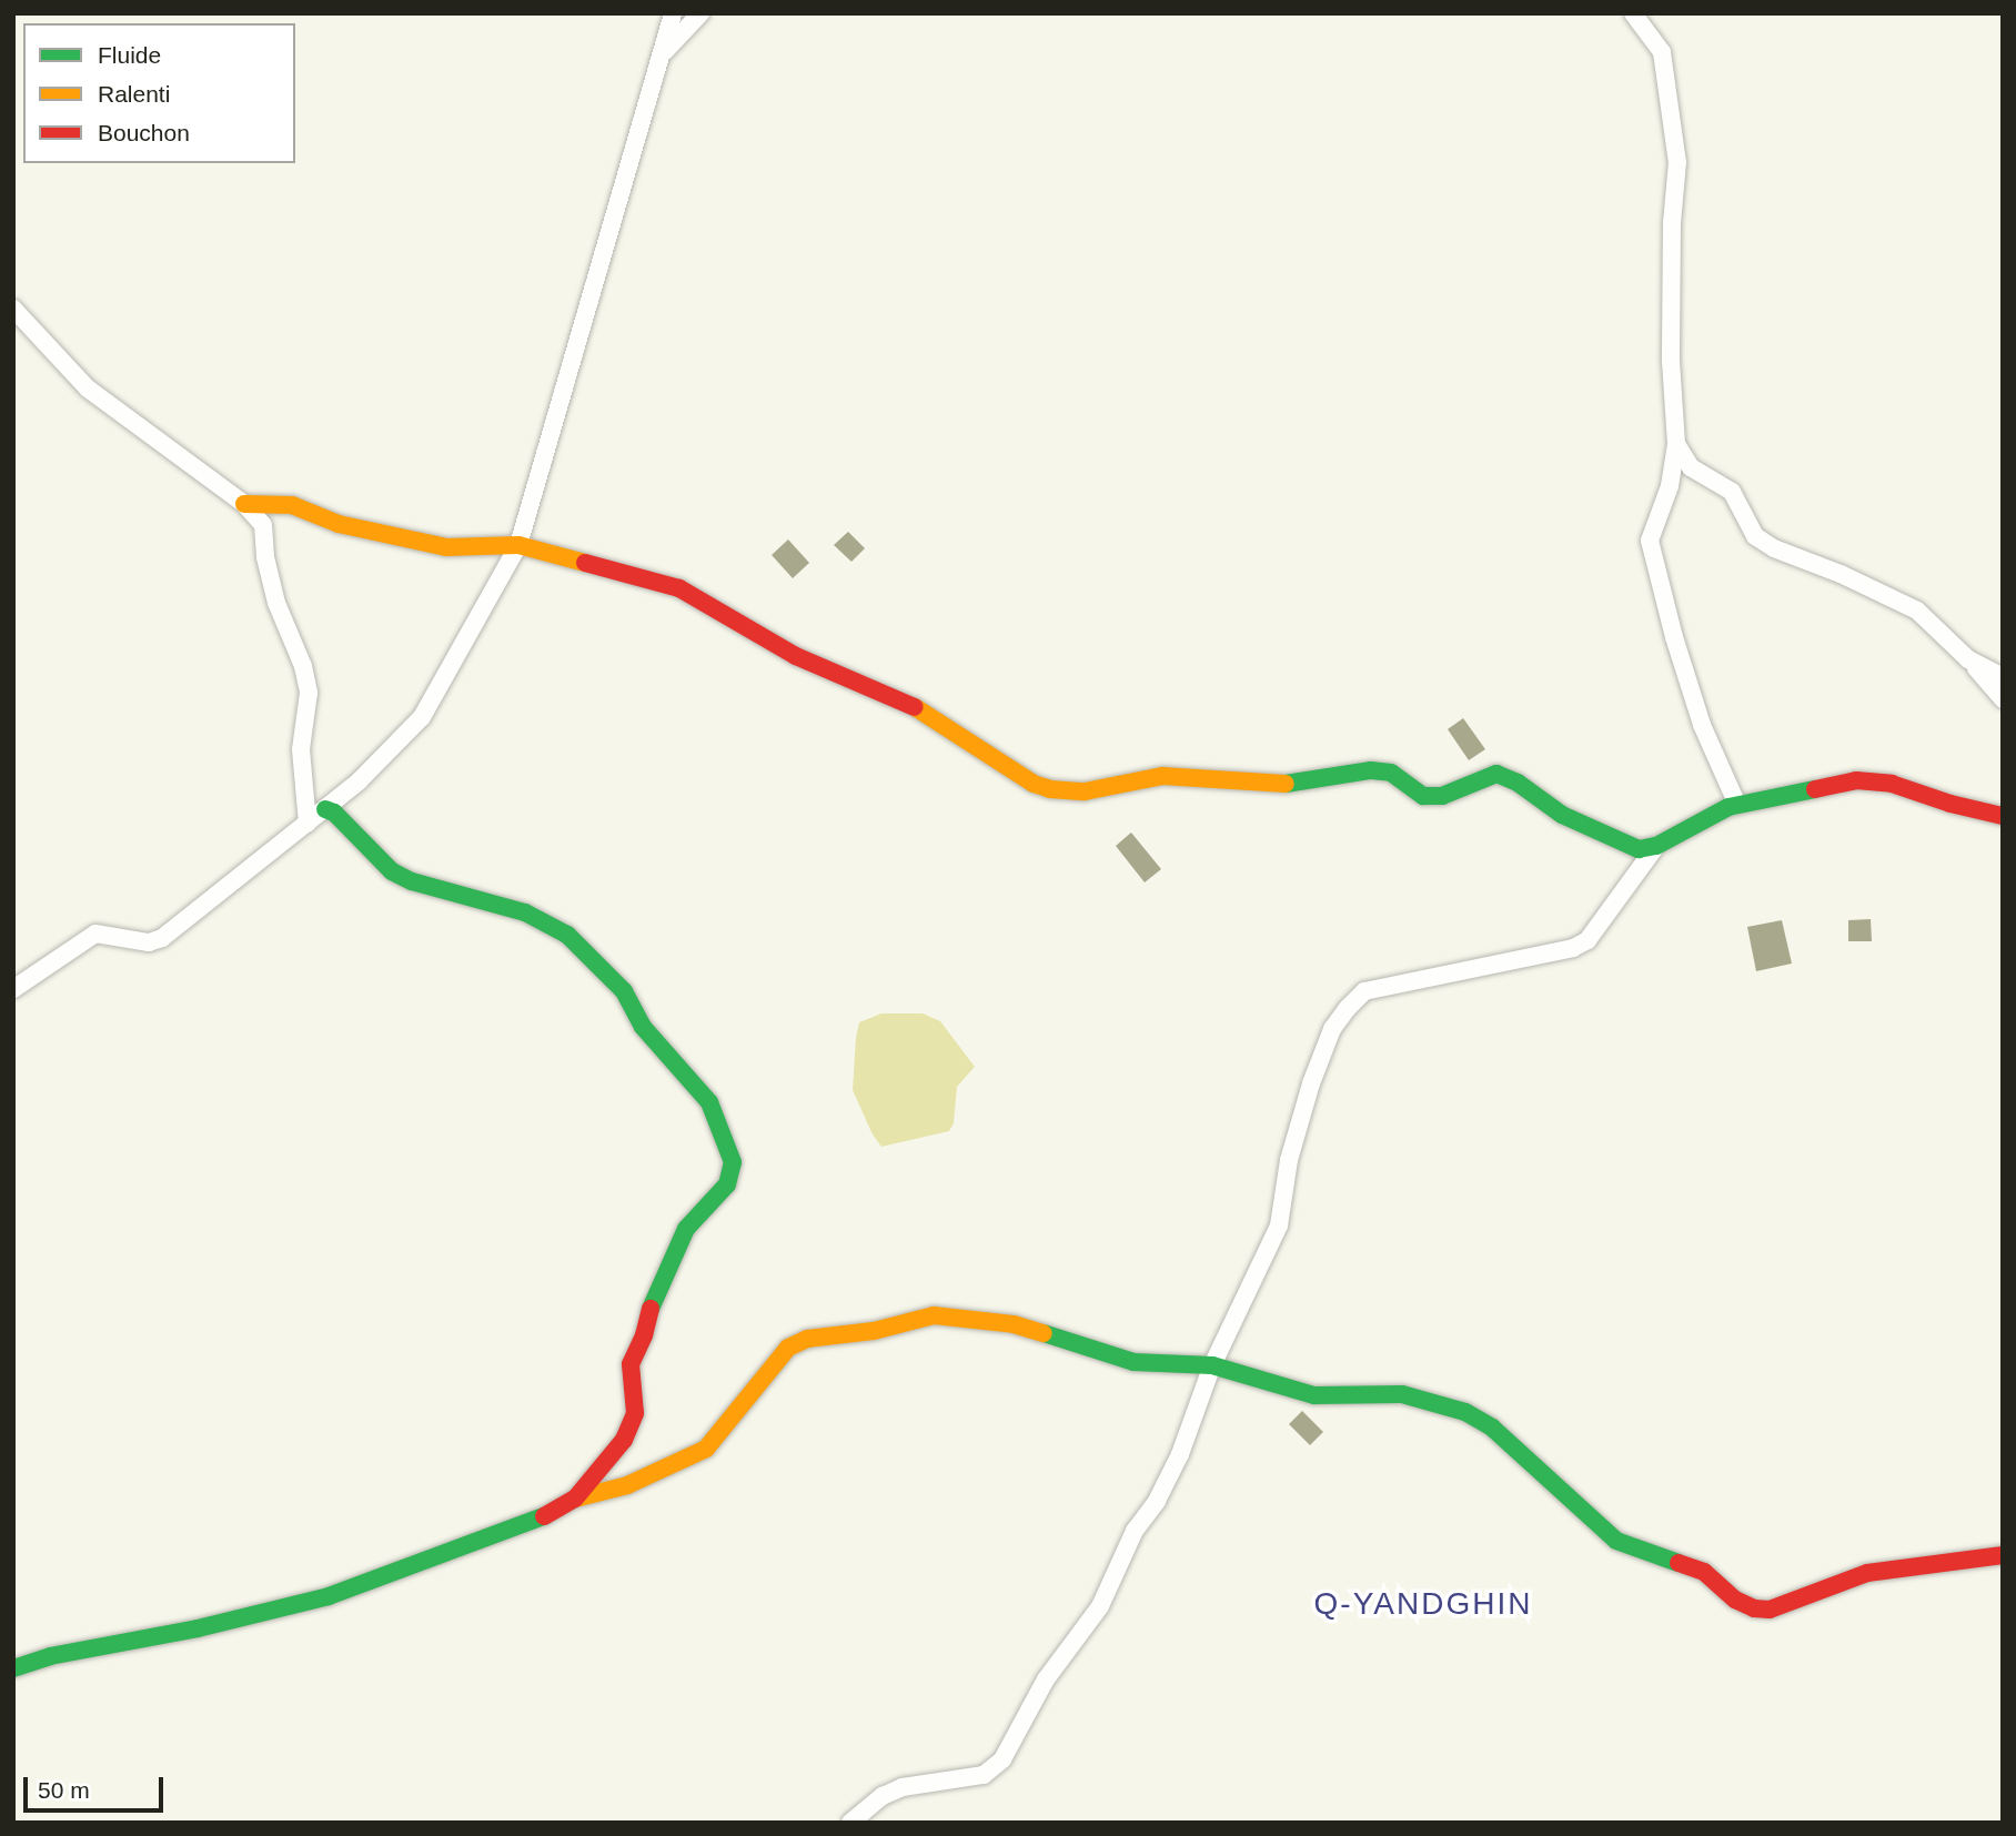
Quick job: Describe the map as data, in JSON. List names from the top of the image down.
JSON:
{
  "districts": ["Q-YANDGHIN"],
  "legend": ["Fluide", "Ralenti", "Bouchon"],
  "scale_bar": "50 m"
}
